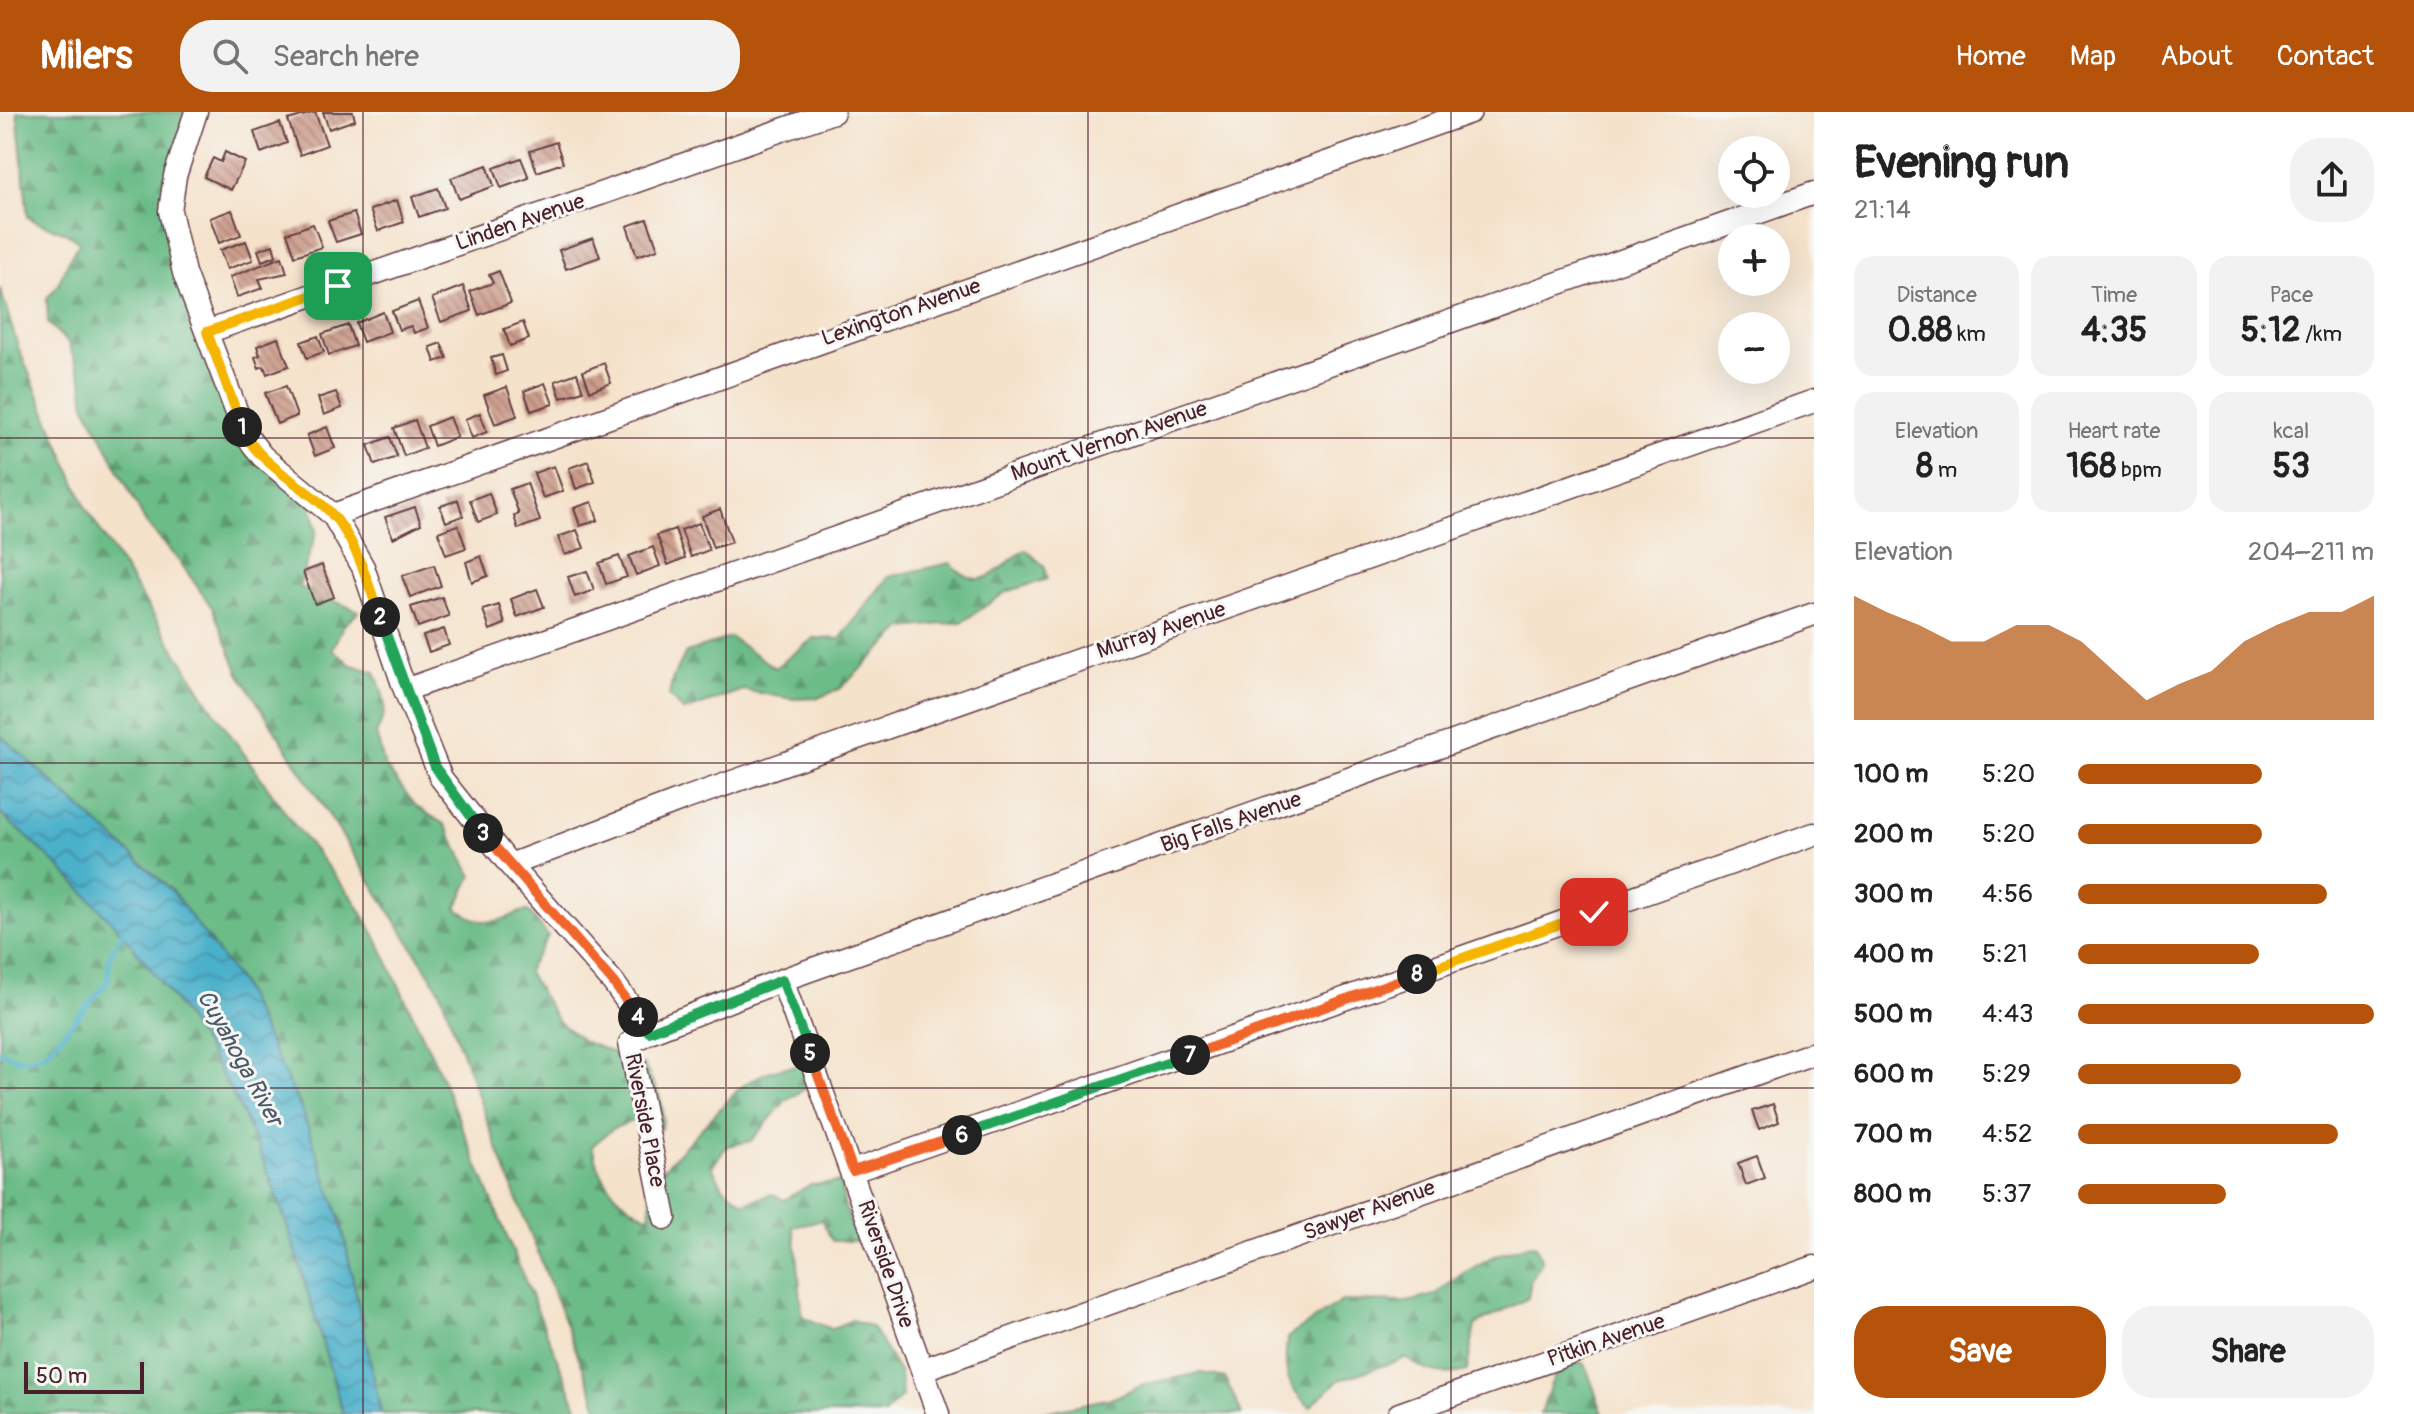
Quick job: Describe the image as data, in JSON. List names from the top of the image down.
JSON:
{
  "streets": {
    "street": [
      "Linden Avenue",
      "Lexington Avenue",
      "Mount Vernon Avenue",
      "Murray Avenue",
      "Big Falls Avenue",
      "Riverside Place",
      "Sawyer Avenue",
      "Riverside Drive",
      "Pitkin Avenue"
    ]
  },
  "crossings": [
    ["Big Falls Avenue", "Riverside Place"],
    ["Big Falls Avenue", "Riverside Drive"],
    ["Sawyer Avenue", "Riverside Drive"]
  ],
  "water": ["Cuyahoga River"],
  "scale_bar": "50 m",
  "page": {
    "header": "Milers",
    "search": "Search here",
    "nav": [
      "Home",
      "Map",
      "About",
      "Contact"
    ],
    "heading": ["Evening run", "21:14"],
    "map_buttons": ["+", "−"],
    "stats": [
      ["Distance", "0.88 km"],
      ["Time", "4:35"],
      ["Pace", "5:12 /km"],
      ["Elevation", "8 m"],
      ["Heart rate", "168 bpm"],
      ["kcal", "53"]
    ],
    "pins": [
      "1",
      "2",
      "3",
      "8",
      "4",
      "5",
      "7",
      "6"
    ],
    "chart": ["Elevation", "204–211 m"],
    "list": [
      {
        "name": "100 m",
        "note": "5:20"
      },
      {
        "name": "200 m",
        "note": "5:20"
      },
      {
        "name": "300 m",
        "note": "4:56"
      },
      {
        "name": "400 m",
        "note": "5:21"
      },
      {
        "name": "500 m",
        "note": "4:43"
      },
      {
        "name": "600 m",
        "note": "5:29"
      },
      {
        "name": "700 m",
        "note": "4:52"
      },
      {
        "name": "800 m",
        "note": "5:37"
      }
    ],
    "buttons": ["Save", "Share"],
    "scale": "50 m"
  }
}
